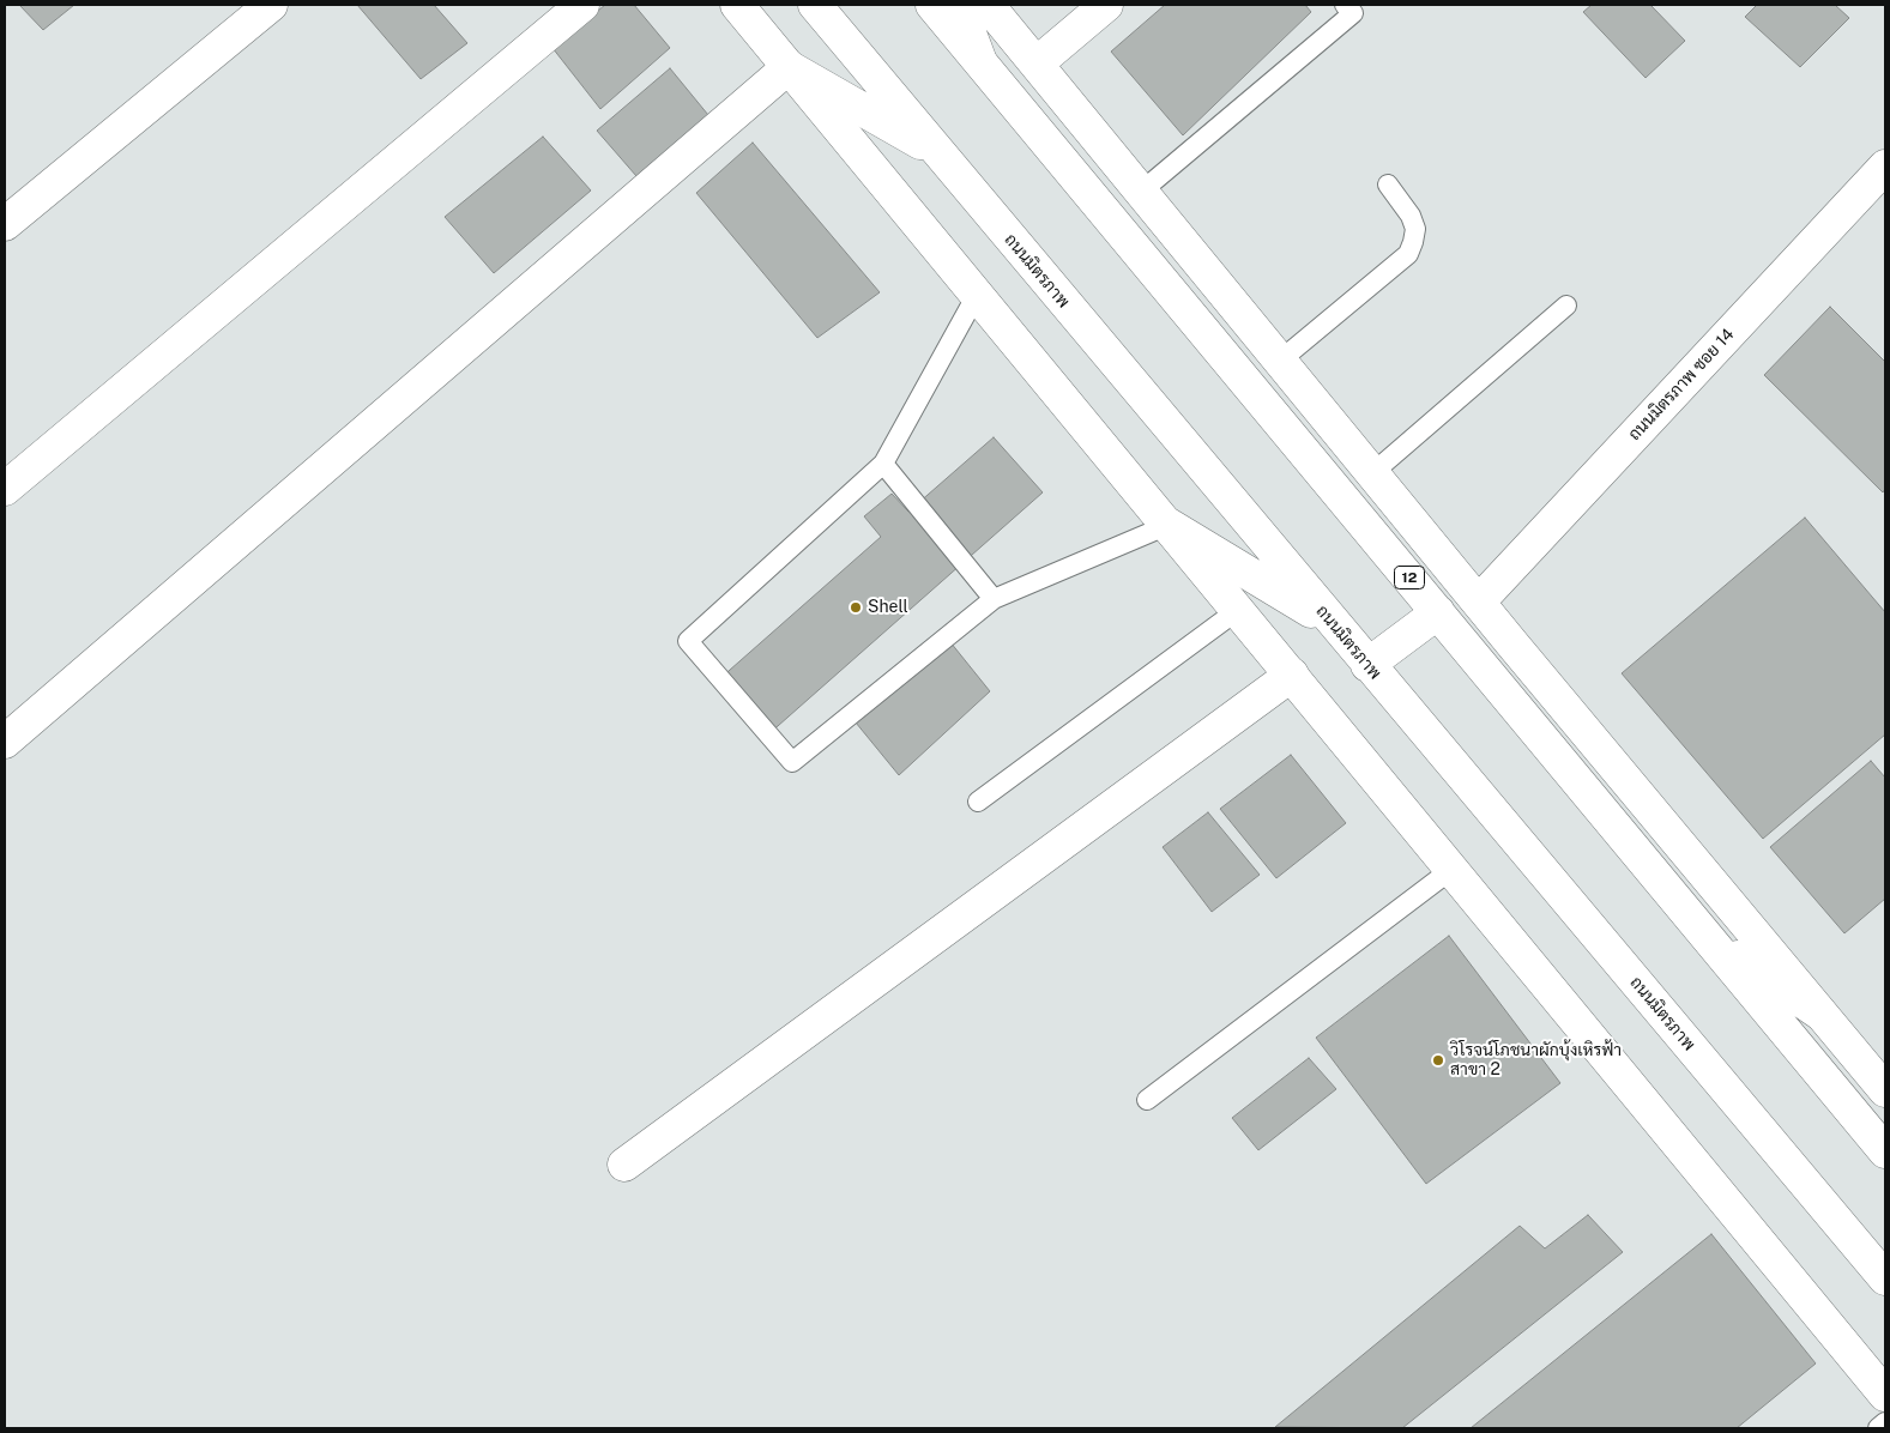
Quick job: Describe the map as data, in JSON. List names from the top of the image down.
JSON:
{
  "streets": {
    "main road": ["ถนนมิตรภาพ", "ถนนมิตรภาพ ซอย 14", "12"]
  },
  "places": ["Shell", "วิโรจน์โภชนาผักบุ้งเหิรฟ้า สาขา 2"]
}
